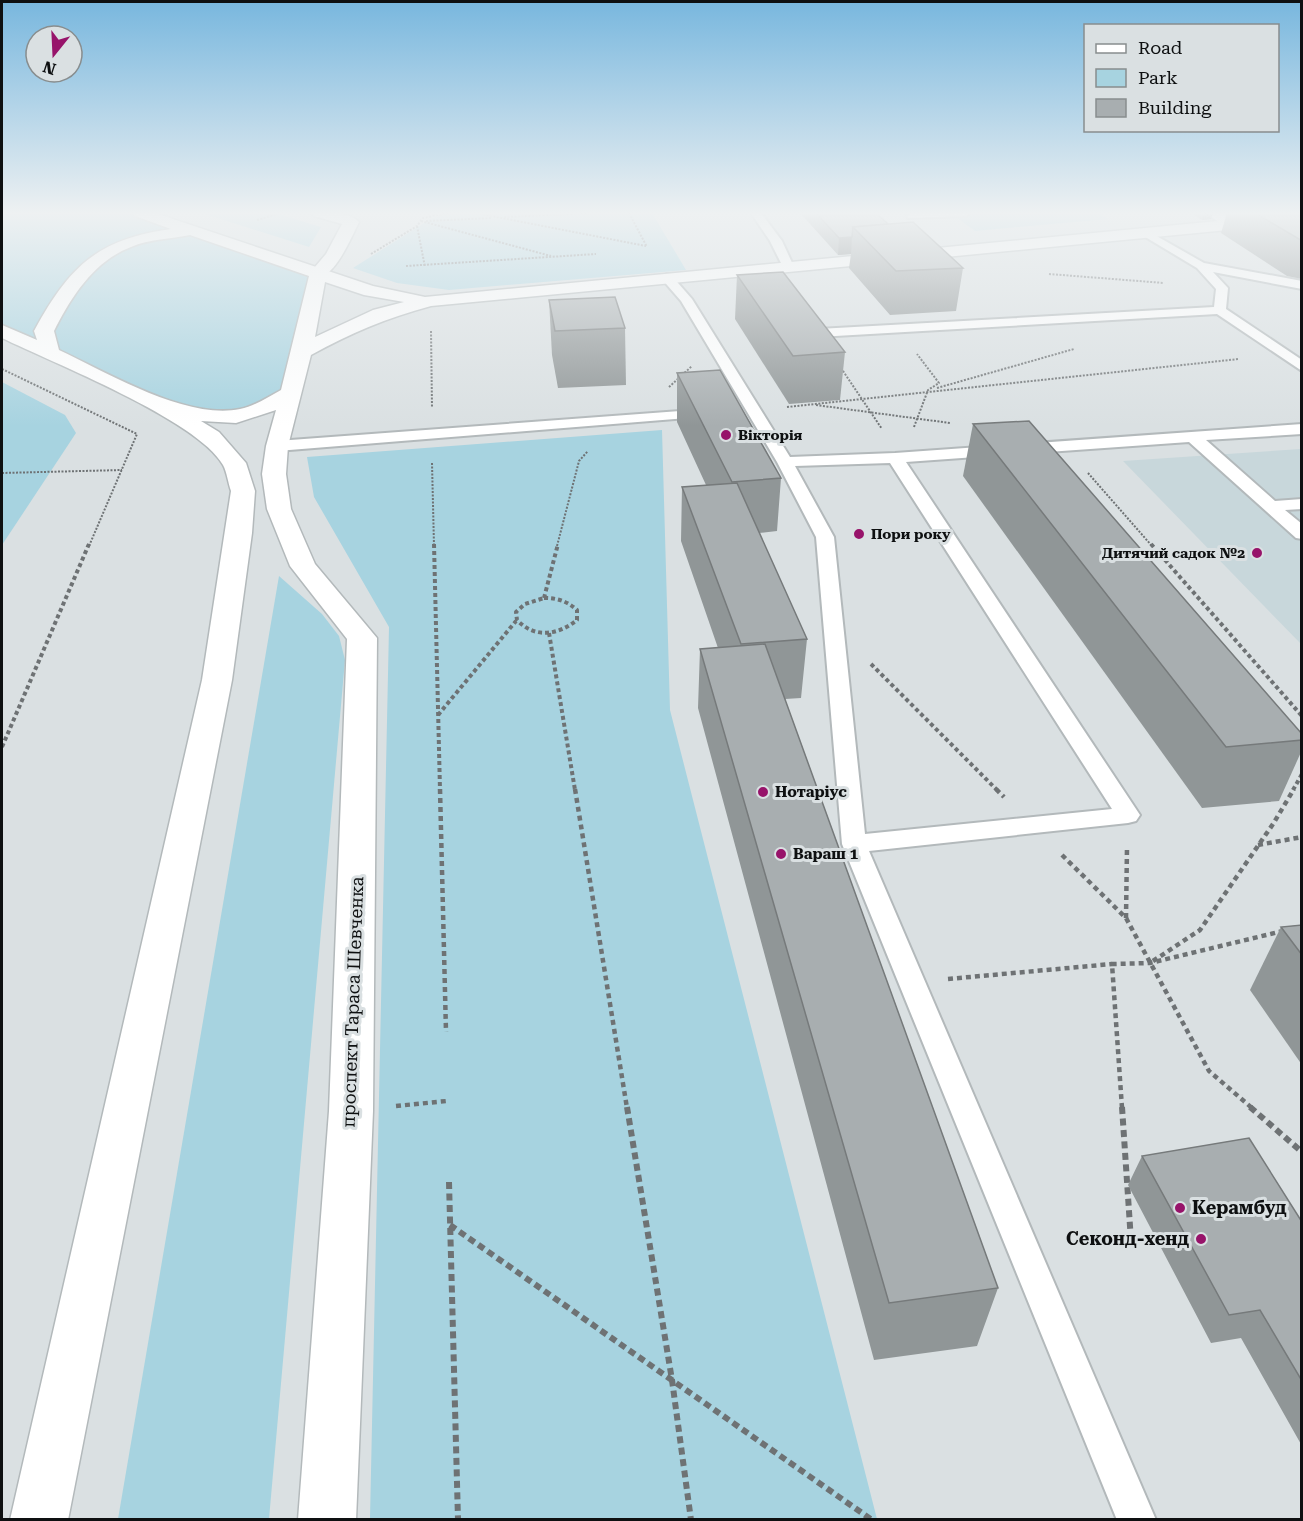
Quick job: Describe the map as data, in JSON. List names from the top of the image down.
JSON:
{
  "streets": {
    "main road": ["проспект Тараса Шевченка"]
  },
  "places": [
    "Вікторія",
    "Пори року",
    "Дитячий садок №2",
    "Нотаріус",
    "Вараш 1",
    "Керамбуд",
    "Секонд-хенд"
  ],
  "legend": ["Road", "Park", "Building"],
  "north": "bottom"
}
